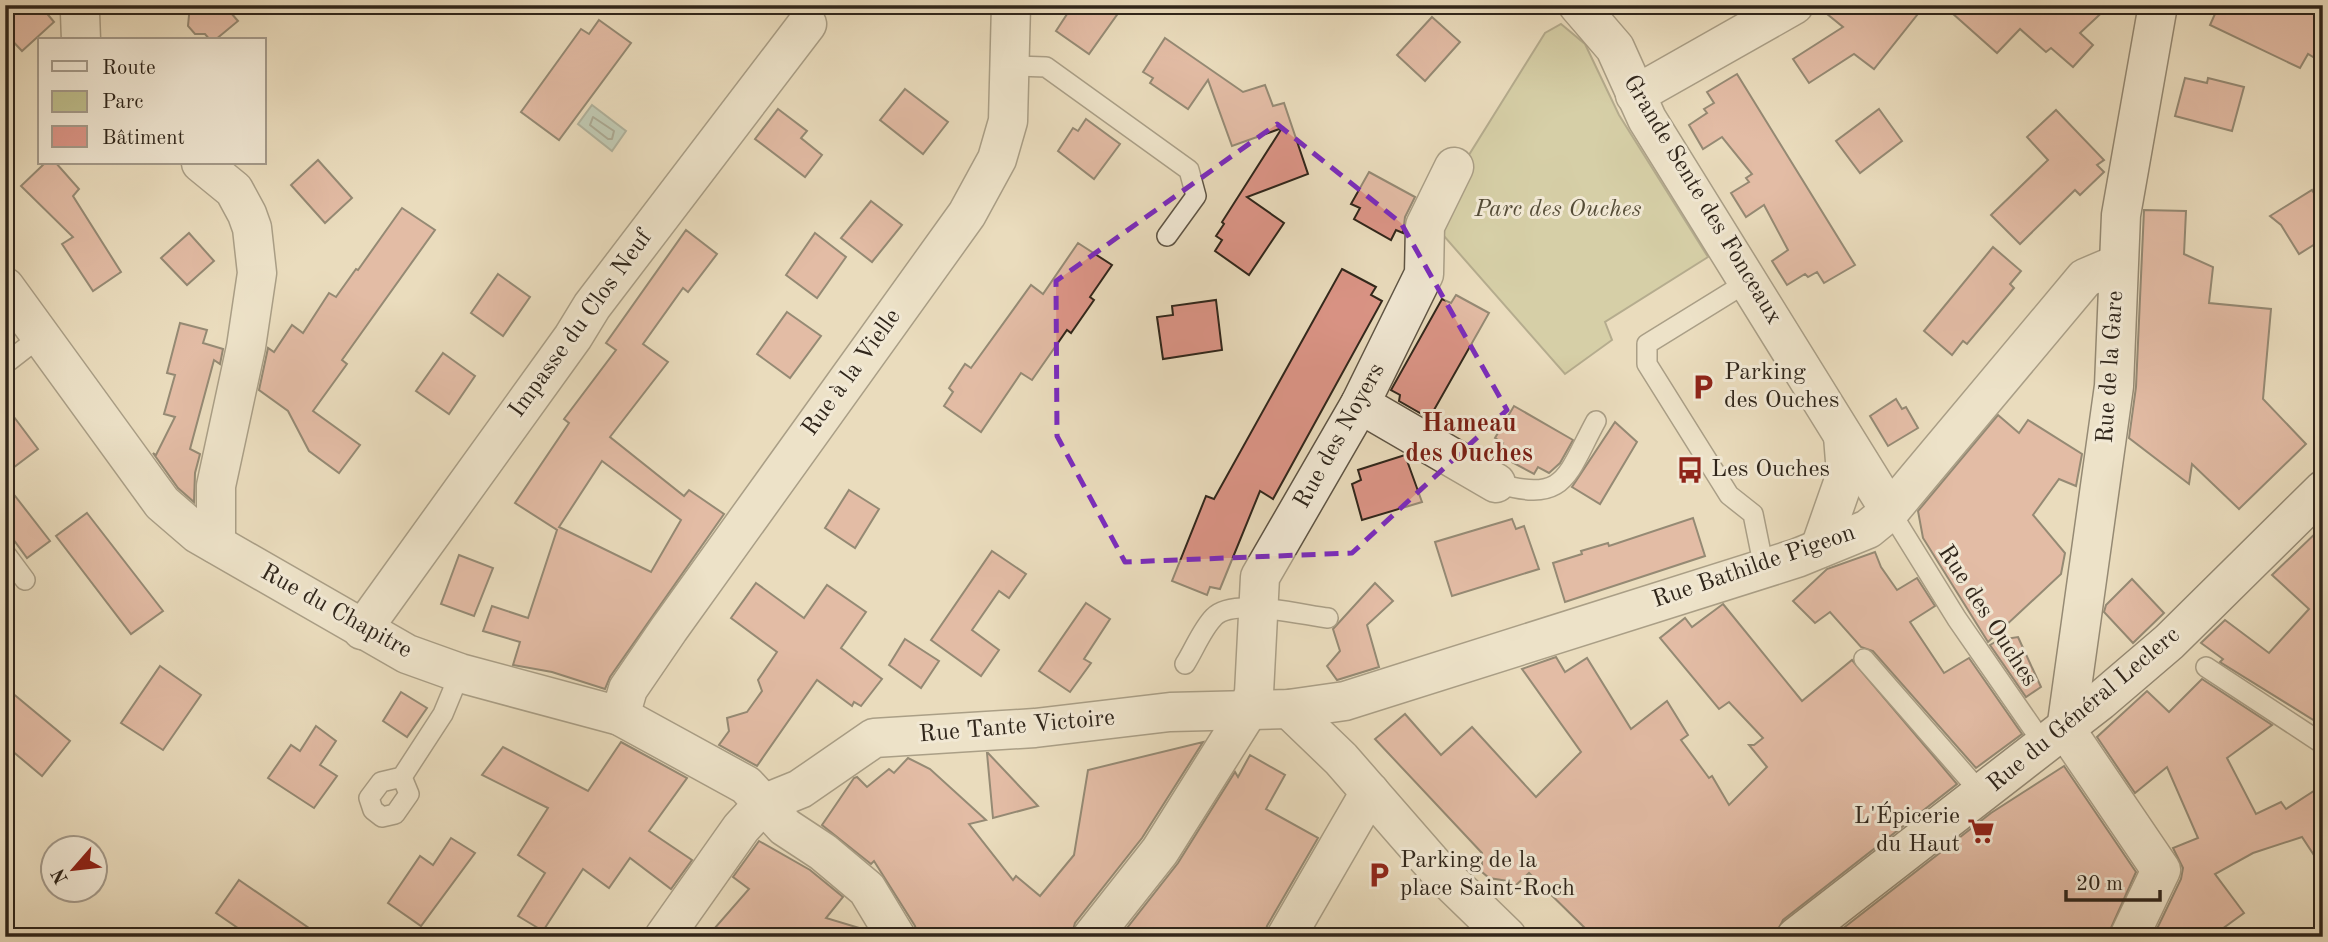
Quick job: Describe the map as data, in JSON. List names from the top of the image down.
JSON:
{
  "streets": {
    "street": [
      "Grande Sente des Fonceaux",
      "Impasse du Clos Neuf",
      "Rue de la Gare",
      "Rue à la Vielle",
      "Rue des Noyers",
      "Rue Bathilde Pigeon",
      "Rue du Chapitre",
      "Rue du Général Leclerc",
      "Rue Tante Victoire"
    ],
    "lane": ["Rue des Ouches"]
  },
  "crossings": [
    ["Grande Sente des Fonceaux", "Rue Bathilde Pigeon"],
    ["Grande Sente des Fonceaux", "Rue des Ouches"],
    ["Impasse du Clos Neuf", "Rue du Chapitre"],
    ["Rue de la Gare", "Rue Bathilde Pigeon"],
    ["Rue de la Gare", "Rue des Ouches"],
    ["Rue de la Gare", "Rue du Général Leclerc"],
    ["Rue à la Vielle", "Rue du Chapitre"],
    ["Rue des Noyers", "Rue Tante Victoire"],
    ["Rue Bathilde Pigeon", "Rue des Ouches"],
    ["Rue Bathilde Pigeon", "Rue Tante Victoire"],
    ["Rue du Chapitre", "Rue Tante Victoire"],
    ["Rue des Ouches", "Rue du Général Leclerc"]
  ],
  "districts": ["Hameau des Ouches"],
  "parks": ["Parc des Ouches"],
  "places": {
    "parking": ["Parking des Ouches", "Parking de la place Saint-Roch"],
    "bus stop": ["Les Ouches"],
    "supermarket": ["L'Épicerie du Haut"]
  },
  "legend": ["Route", "Parc", "Bâtiment"],
  "scale_bar": "20 m",
  "north": "bottom left"
}
